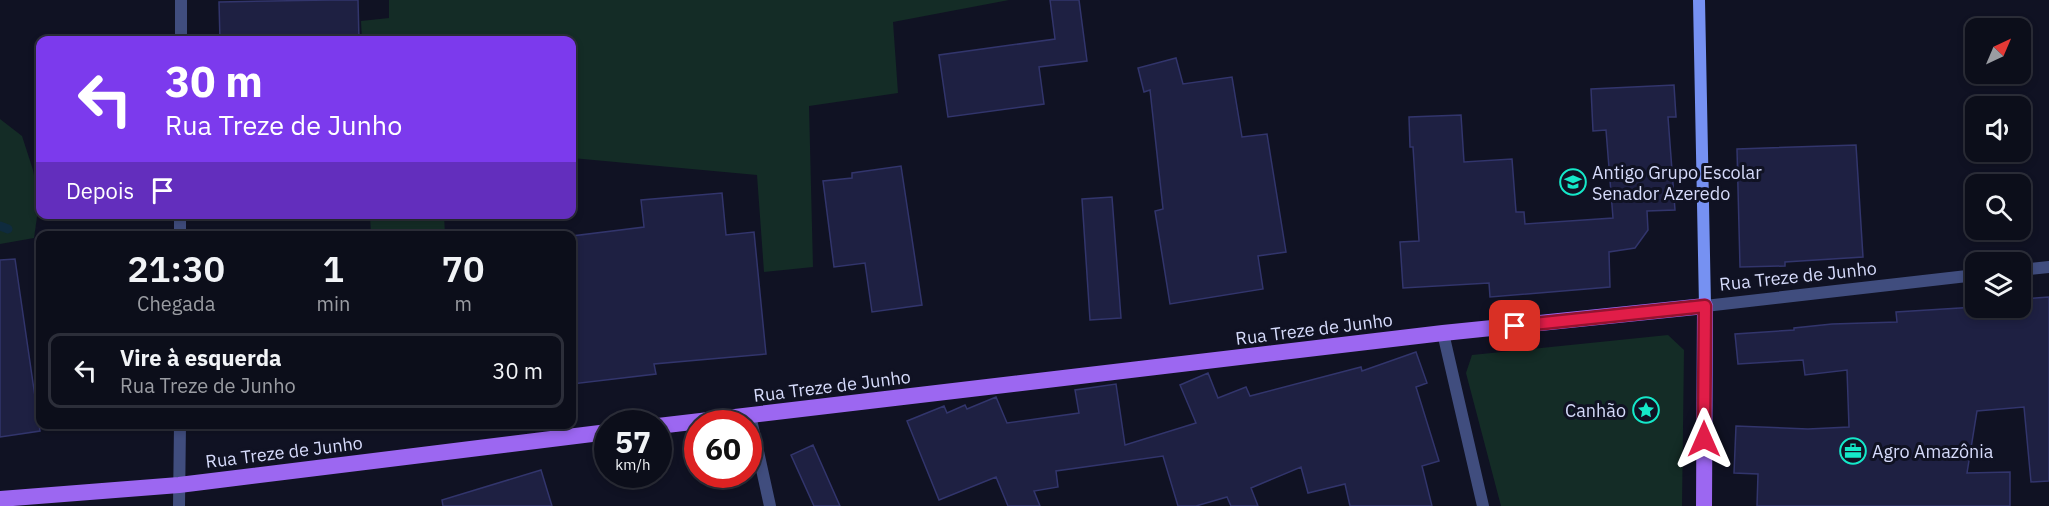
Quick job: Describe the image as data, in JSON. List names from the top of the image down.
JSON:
{
  "streets": {
    "main road": ["Rua Treze de Junho"]
  },
  "places": {
    "school or university": ["Antigo Grupo Escolar Senador Azeredo"],
    "place": ["Canhão"],
    "office": ["Agro Amazônia"]
  },
  "north": "top right",
  "page": {
    "turn": ["30 m", "Rua Treze de Junho"],
    "then": "Depois",
    "eta": [
      "21:30",
      "Chegada",
      "1",
      "min",
      "70",
      "m"
    ],
    "list": [
      {
        "name": "Vire à esquerda",
        "note": "Rua Treze de Junho",
        "value": "30 m"
      }
    ],
    "speed": "57 km/h",
    "limit": "60"
  }
}
